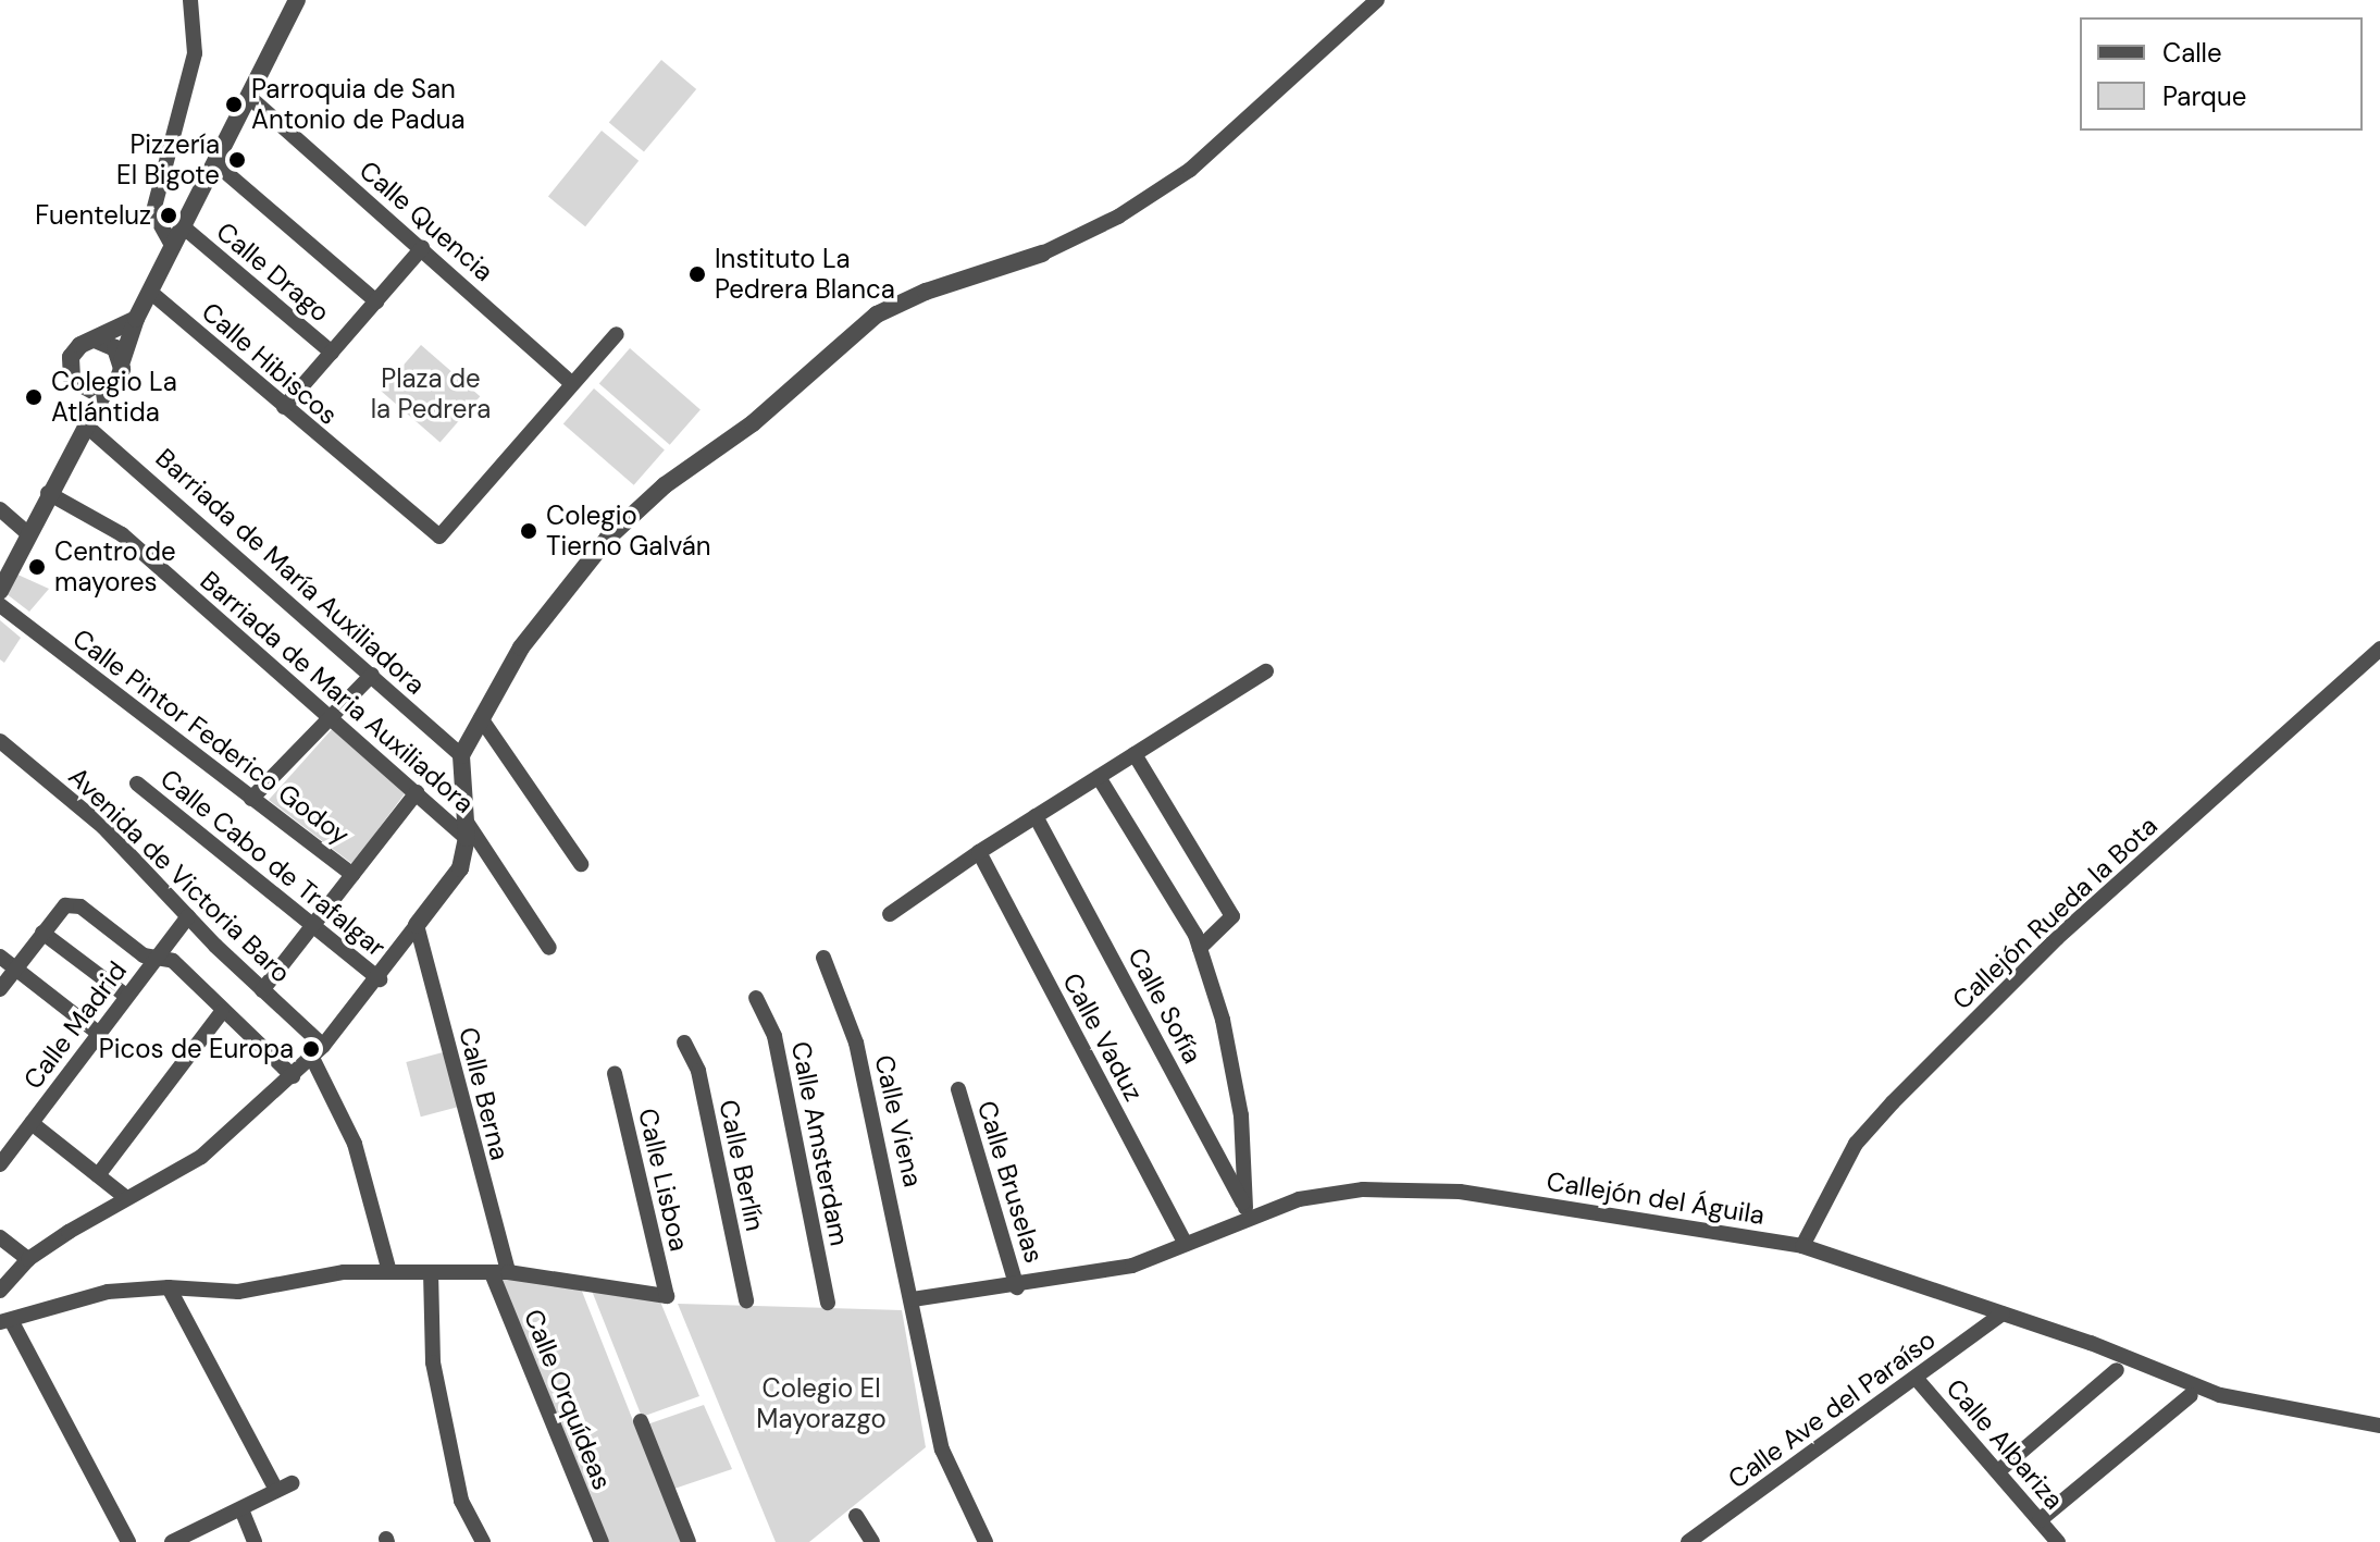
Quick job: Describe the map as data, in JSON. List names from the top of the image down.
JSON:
{
  "streets": {
    "street": [
      "Calle Quencia",
      "Calle Drago",
      "Calle Hibiscos",
      "Barriada de María Auxiliadora",
      "Barriada de Maria Auxiliadora",
      "Calle Pintor Federico Godoy",
      "Calle Cabo de Trafalgar",
      "Avenida de Victoria Baro",
      "Callejón Rueda la Bota",
      "Calle Sofía",
      "Calle Madrid",
      "Calle Vaduz",
      "Calle Berna",
      "Calle Viena",
      "Calle Amsterdam",
      "Calle Berlín",
      "Calle Lisboa",
      "Calle Bruselas",
      "Callejón del Águila",
      "Calle Orquídeas",
      "Calle Ave del Paraíso",
      "Calle Albariza"
    ]
  },
  "crossings": [
    ["Calle Quencia", "Calle Hibiscos"],
    ["Avenida de Victoria Baro", "Calle Madrid"],
    ["Callejón Rueda la Bota", "Callejón del Águila"],
    ["Calle Sofía", "Callejón del Águila"],
    ["Calle Vaduz", "Callejón del Águila"],
    ["Calle Berna", "Calle Lisboa"],
    ["Calle Berna", "Calle Orquídeas"],
    ["Calle Viena", "Callejón del Águila"],
    ["Calle Lisboa", "Calle Orquídeas"],
    ["Calle Bruselas", "Callejón del Águila"],
    ["Callejón del Águila", "Calle Ave del Paraíso"],
    ["Calle Ave del Paraíso", "Calle Albariza"]
  ],
  "parks": ["Plaza de la Pedrera", "Colegio El Mayorazgo"],
  "places": [
    "Parroquia de San Antonio de Padua",
    "Pizzería El Bigote",
    "Fuenteluz",
    "Instituto La Pedrera Blanca",
    "Colegio La Atlántida",
    "Colegio Tierno Galván",
    "Centro de mayores",
    "Picos de Europa"
  ],
  "legend": ["Calle", "Parque"]
}
